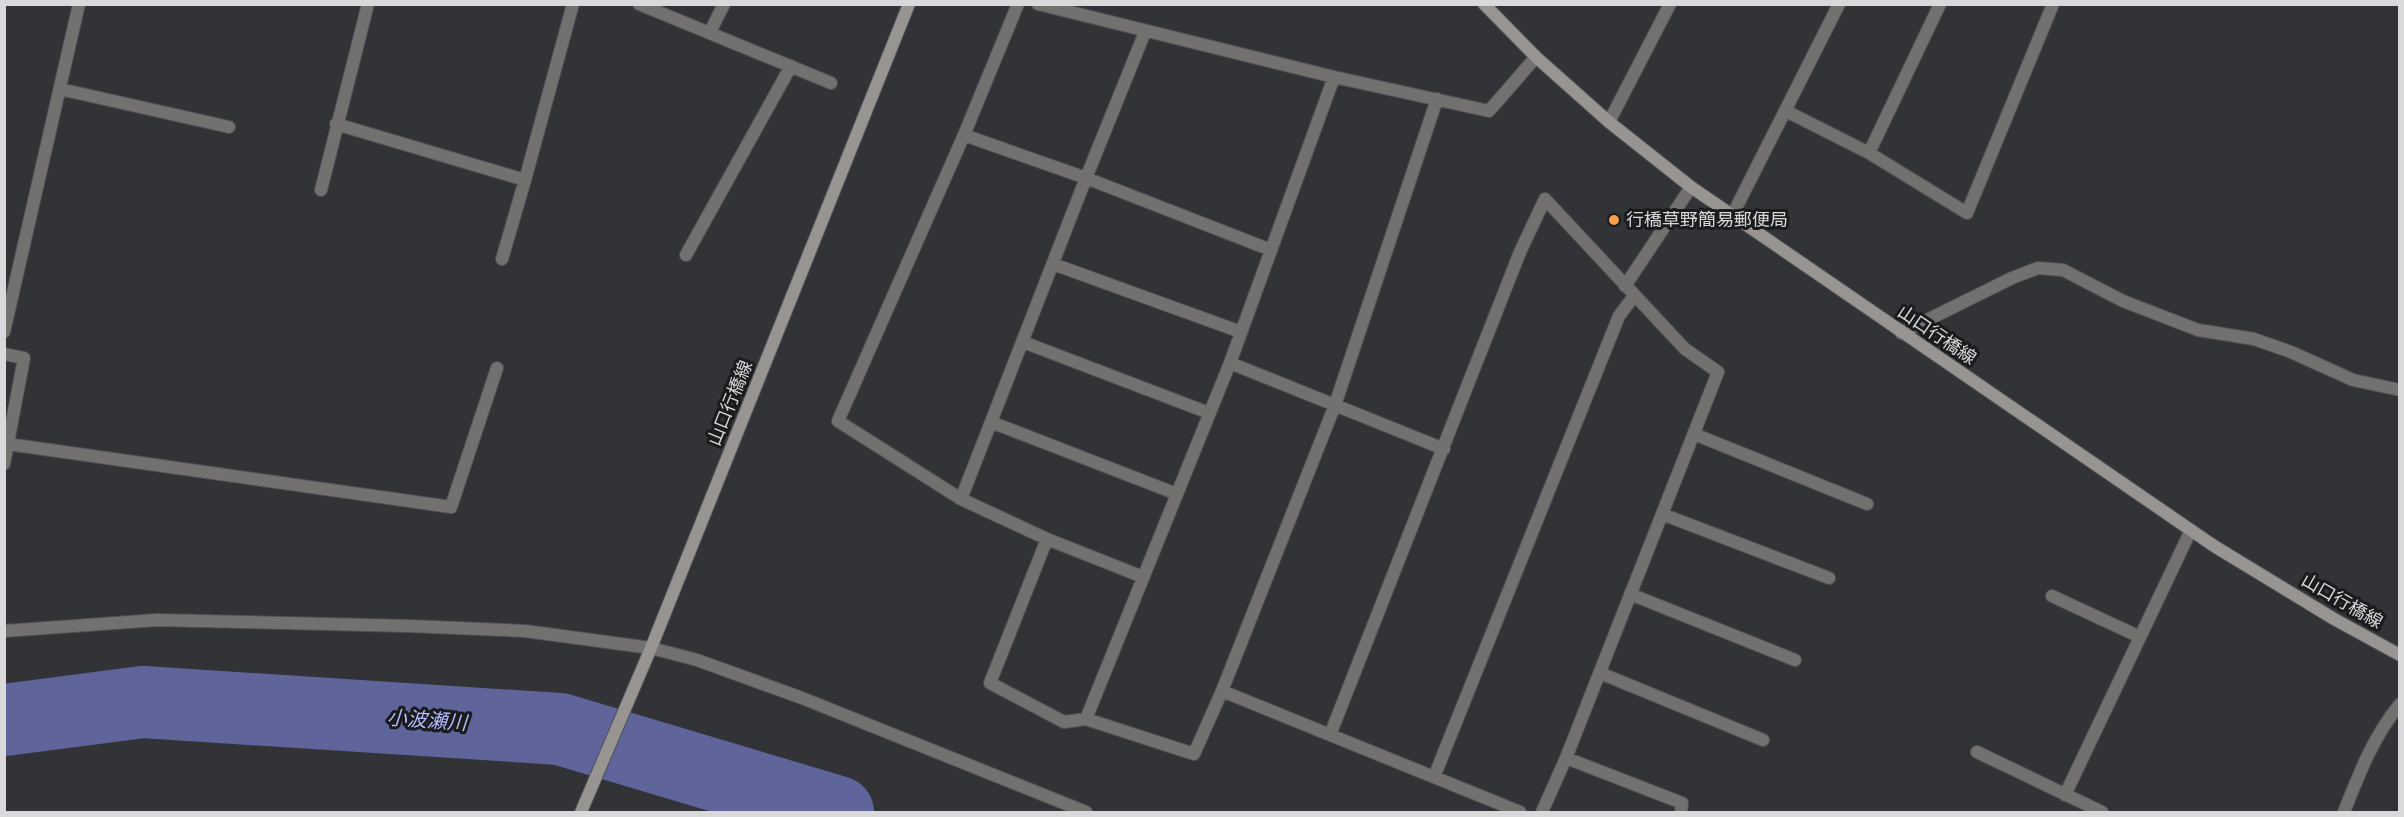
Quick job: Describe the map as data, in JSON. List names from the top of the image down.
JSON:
{
  "streets": {
    "main road": ["山口行橋線"]
  },
  "water": ["小波瀬川"],
  "places": ["行橋草野簡易郵便局"]
}
